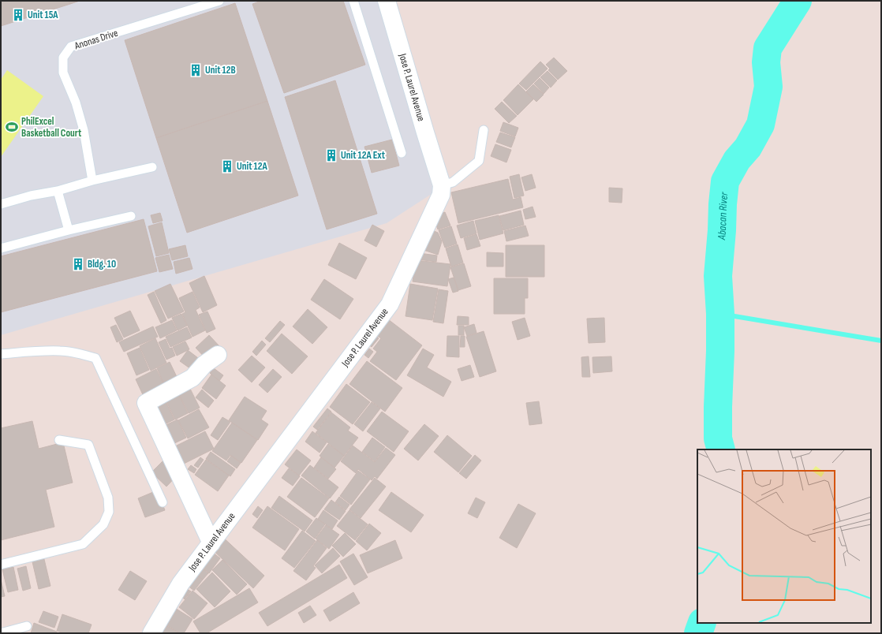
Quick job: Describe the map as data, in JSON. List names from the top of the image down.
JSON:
{
  "streets": {
    "street": ["Jose P. Laurel Avenue"],
    "lane": ["Anonas Drive"]
  },
  "water": ["Abacan River"],
  "places": {
    "building": [
      "Unit 15A",
      "Unit 12B",
      "Unit 12A Ext",
      "Unit 12A",
      "Bldg. 10"
    ],
    "sports": ["PhilExcel Basketball Court"]
  }
}
